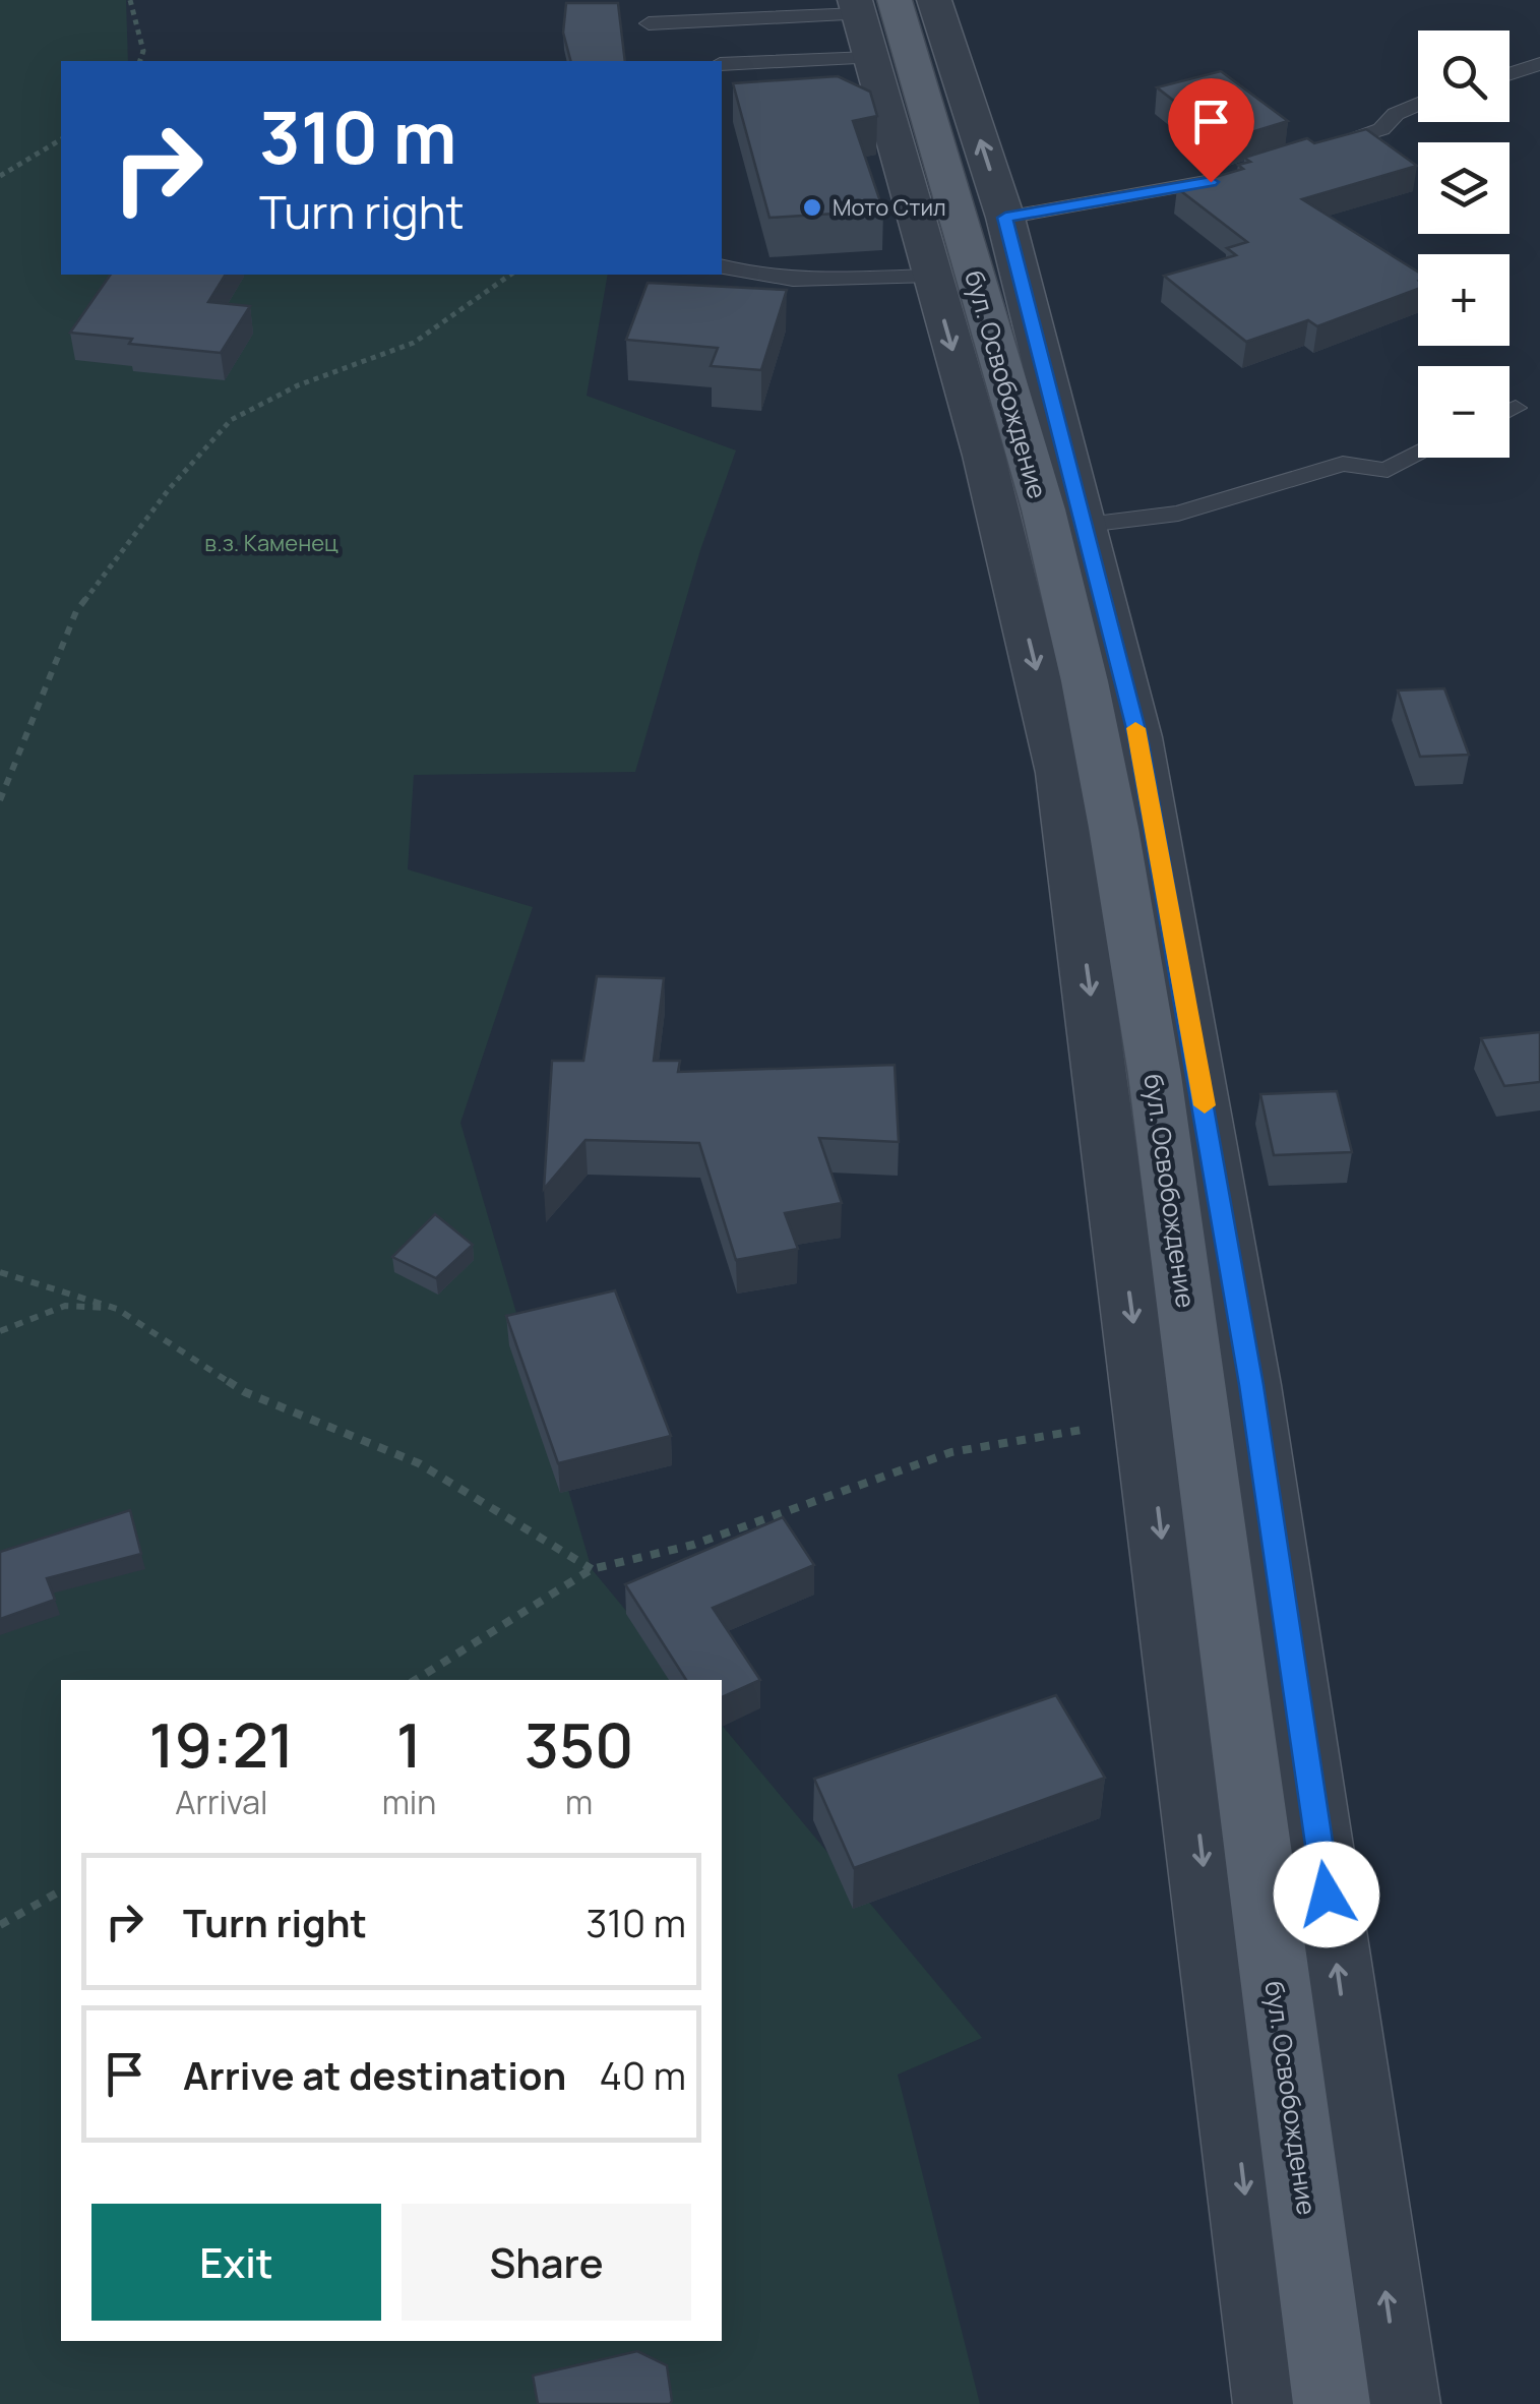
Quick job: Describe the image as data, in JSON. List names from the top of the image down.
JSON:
{
  "streets": {
    "main road": ["бул. Освобождение"]
  },
  "parks": ["в.з. Каменец"],
  "places": ["Мото Стил"],
  "page": {
    "map_buttons": ["+", "−"],
    "turn": ["310 m", "Turn right"],
    "eta": [
      "19:21",
      "Arrival",
      "1",
      "min",
      "350",
      "m"
    ],
    "list": [
      {
        "name": "Turn right",
        "value": "310 m"
      },
      {
        "name": "Arrive at destination",
        "value": "40 m"
      }
    ],
    "buttons": ["Exit", "Share"]
  }
}
